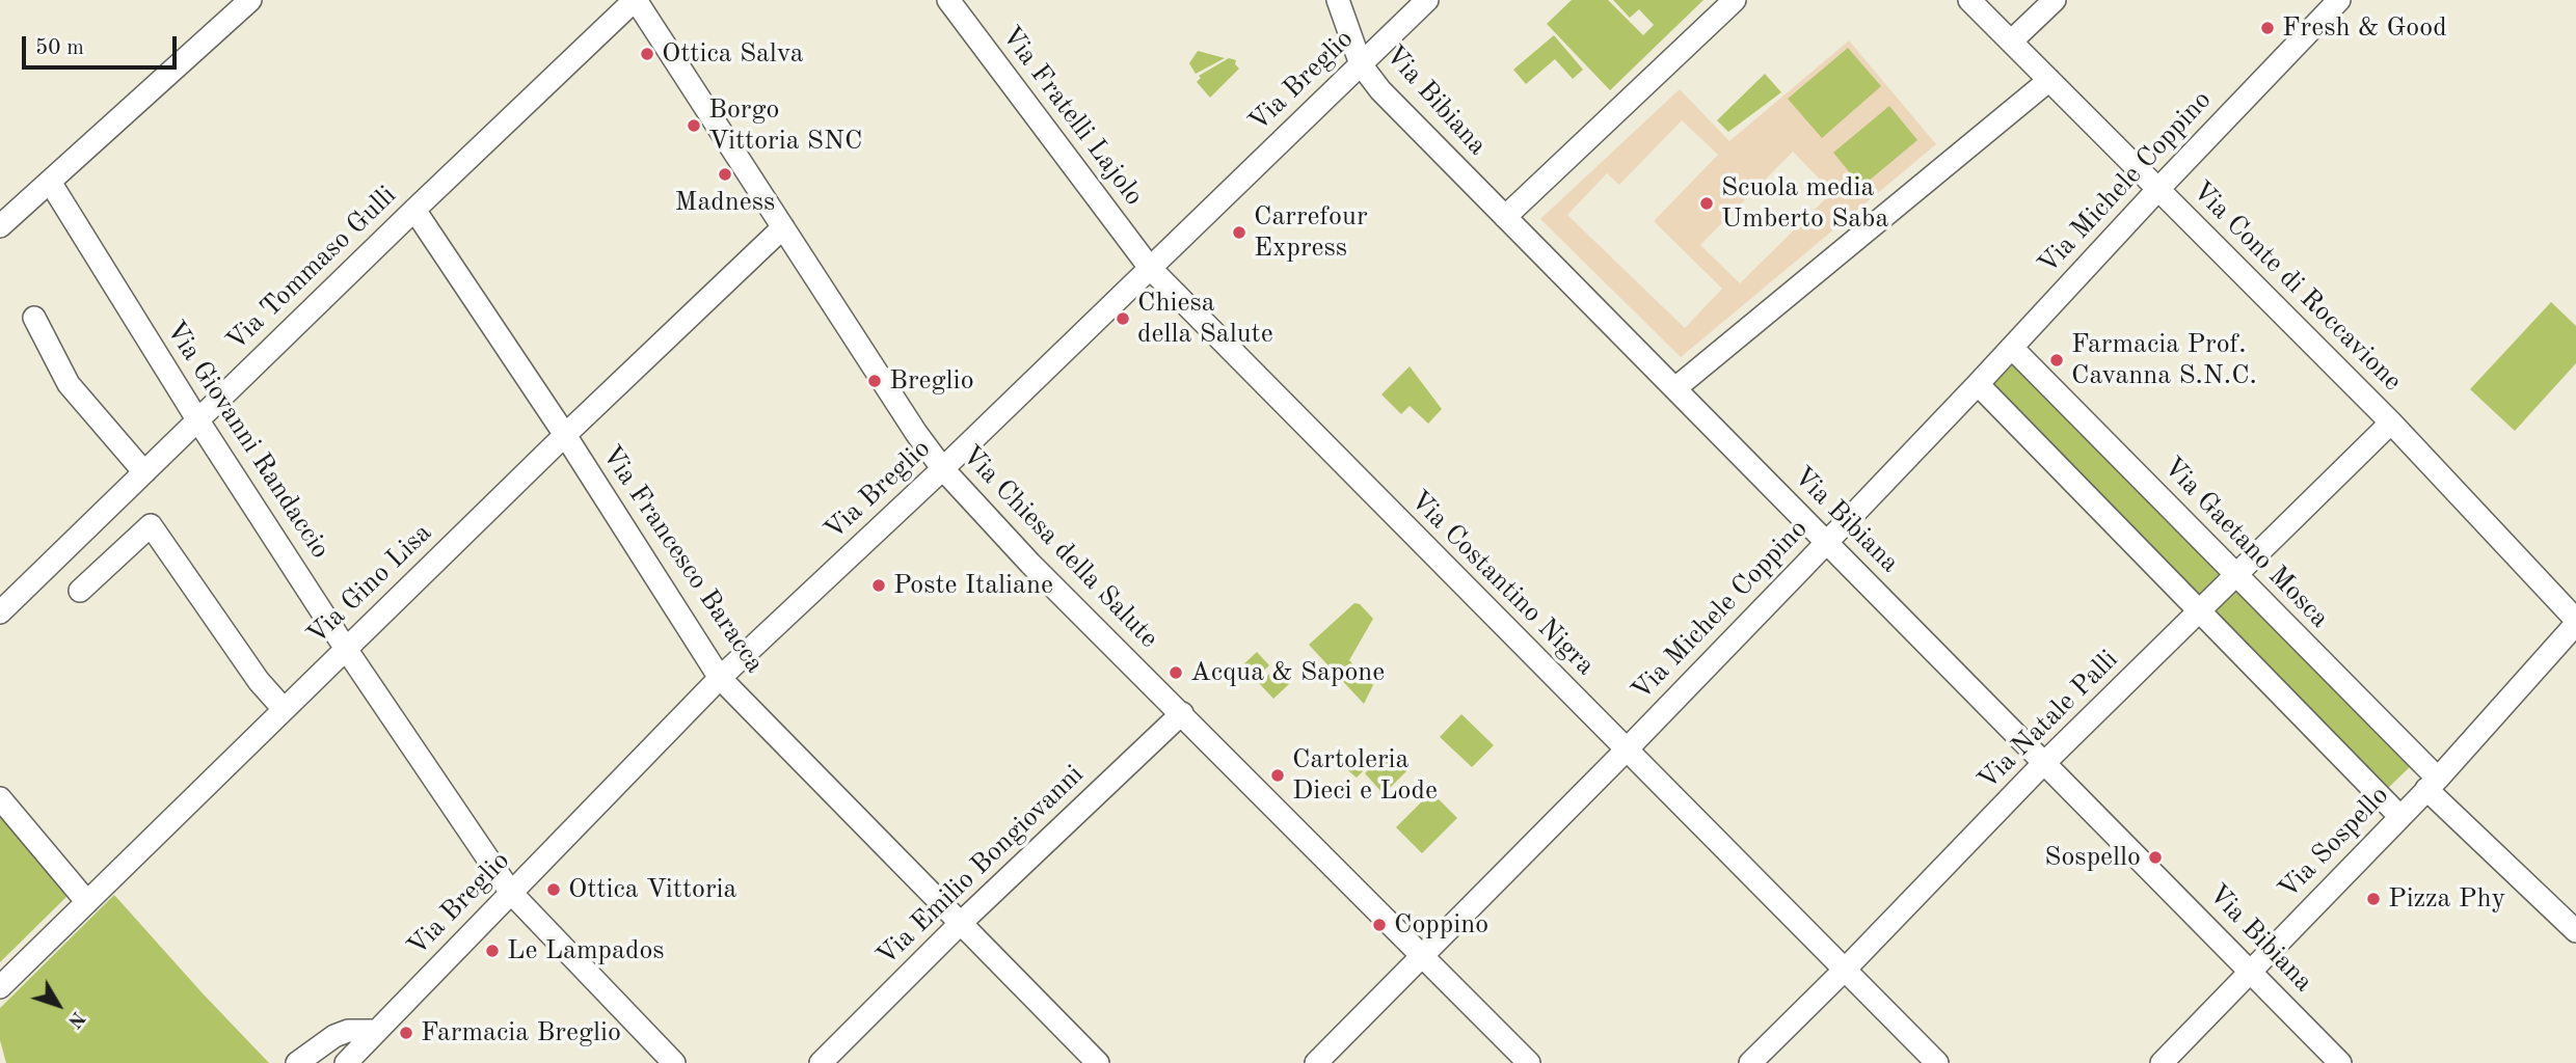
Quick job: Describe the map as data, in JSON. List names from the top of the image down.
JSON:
{
  "streets": {
    "street": [
      "Via Breglio",
      "Via Bibiana",
      "Via Fratelli Lajolo",
      "Via Michele Coppino",
      "Via Tommaso Gulli",
      "Via Conte di Roccavione",
      "Via Giovanni Randaccio",
      "Via Gaetano Mosca",
      "Via Chiesa della Salute",
      "Via Francesco Baracca",
      "Via Costantino Nigra",
      "Via Gino Lisa",
      "Via Natale Palli",
      "Via Sospello",
      "Via Emilio Bongiovanni"
    ]
  },
  "crossings": [
    ["Via Breglio", "Via Bibiana"],
    ["Via Breglio", "Via Fratelli Lajolo"],
    ["Via Breglio", "Via Giovanni Randaccio"],
    ["Via Breglio", "Via Chiesa della Salute"],
    ["Via Breglio", "Via Francesco Baracca"],
    ["Via Breglio", "Via Costantino Nigra"],
    ["Via Bibiana", "Via Michele Coppino"],
    ["Via Bibiana", "Via Natale Palli"],
    ["Via Bibiana", "Via Sospello"],
    ["Via Fratelli Lajolo", "Via Costantino Nigra"],
    ["Via Michele Coppino", "Via Conte di Roccavione"],
    ["Via Michele Coppino", "Via Gaetano Mosca"],
    ["Via Michele Coppino", "Via Chiesa della Salute"],
    ["Via Michele Coppino", "Via Costantino Nigra"],
    ["Via Tommaso Gulli", "Via Giovanni Randaccio"],
    ["Via Tommaso Gulli", "Via Chiesa della Salute"],
    ["Via Tommaso Gulli", "Via Francesco Baracca"],
    ["Via Conte di Roccavione", "Via Natale Palli"],
    ["Via Conte di Roccavione", "Via Sospello"],
    ["Via Giovanni Randaccio", "Via Gino Lisa"],
    ["Via Gaetano Mosca", "Via Natale Palli"],
    ["Via Gaetano Mosca", "Via Sospello"],
    ["Via Chiesa della Salute", "Via Gino Lisa"],
    ["Via Chiesa della Salute", "Via Emilio Bongiovanni"],
    ["Via Francesco Baracca", "Via Gino Lisa"],
    ["Via Francesco Baracca", "Via Emilio Bongiovanni"],
    ["Via Costantino Nigra", "Via Natale Palli"]
  ],
  "places": [
    "Fresh & Good",
    "Ottica Salva",
    "Borgo Vittoria SNC",
    "Madness",
    "Scuola media Umberto Saba",
    "Carrefour Express",
    "Chiesa della Salute",
    "Farmacia Prof. Cavanna S.N.C.",
    "Breglio",
    "Poste Italiane",
    "Acqua & Sapone",
    "Cartoleria Dieci e Lode",
    "Sospello",
    "Ottica Vittoria",
    "Pizza Phy",
    "Coppino",
    "Le Lampados",
    "Farmacia Breglio"
  ],
  "scale_bar": "50 m",
  "north": "bottom right"
}
